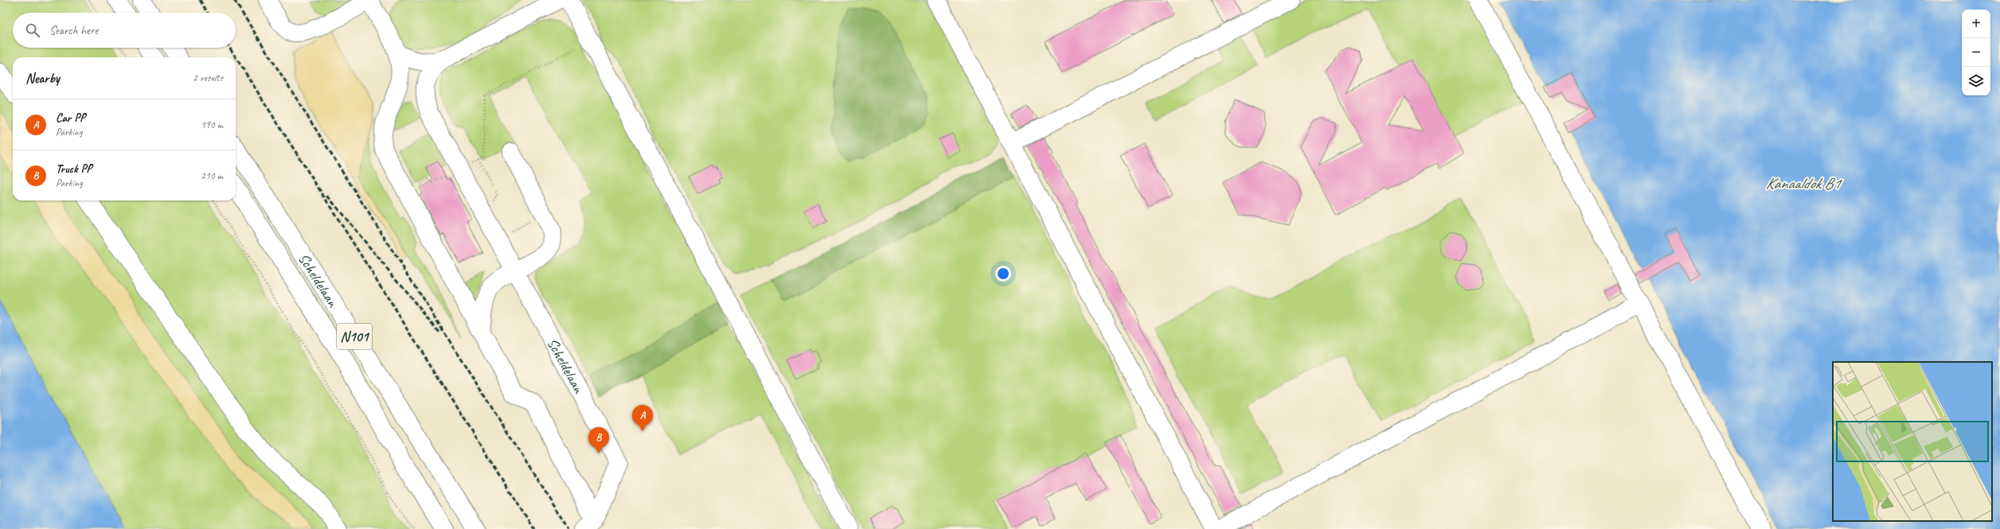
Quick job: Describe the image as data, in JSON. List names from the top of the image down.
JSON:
{
  "streets": {
    "main road": ["Scheldelaan", "N101"]
  },
  "water": ["Kanaaldok B1"],
  "page": {
    "map_buttons": ["+", "−"],
    "search": "Search here",
    "heading": ["Nearby", "2 results"],
    "list": [
      {
        "mark": "A",
        "name": "Car PP",
        "note": "Parking",
        "value": "190 m"
      },
      {
        "mark": "B",
        "name": "Truck PP",
        "note": "Parking",
        "value": "210 m"
      }
    ],
    "pins": ["A", "B"]
  }
}
